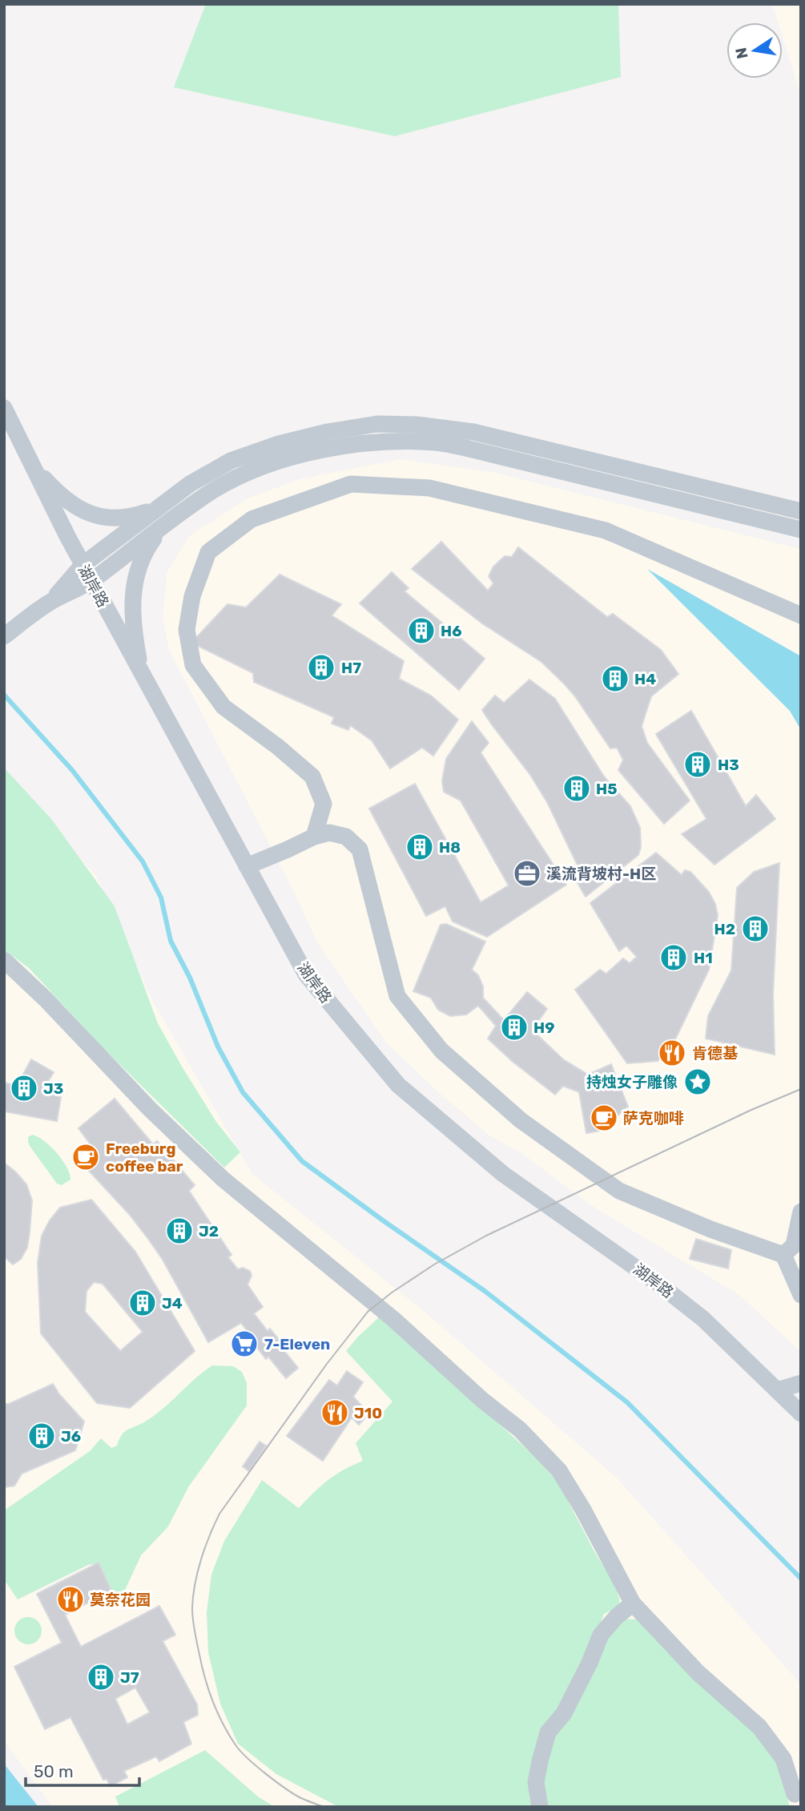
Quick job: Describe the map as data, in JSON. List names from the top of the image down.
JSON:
{
  "streets": {
    "street": ["湖岸路"]
  },
  "places": {
    "building": [
      "H6",
      "H7",
      "H4",
      "H3",
      "H5",
      "H8",
      "H2",
      "H1",
      "H9",
      "J3",
      "J2",
      "J4",
      "J6",
      "J7"
    ],
    "office": ["溪流背坡村-H区"],
    "restaurant": ["肯德基", "J10", "莫奈花园"],
    "place": ["持烛女子雕像"],
    "cafe": ["萨克咖啡", "Freeburg coffee bar"],
    "supermarket": ["7-Eleven"]
  },
  "scale_bar": "50 m",
  "north": "left"
}
